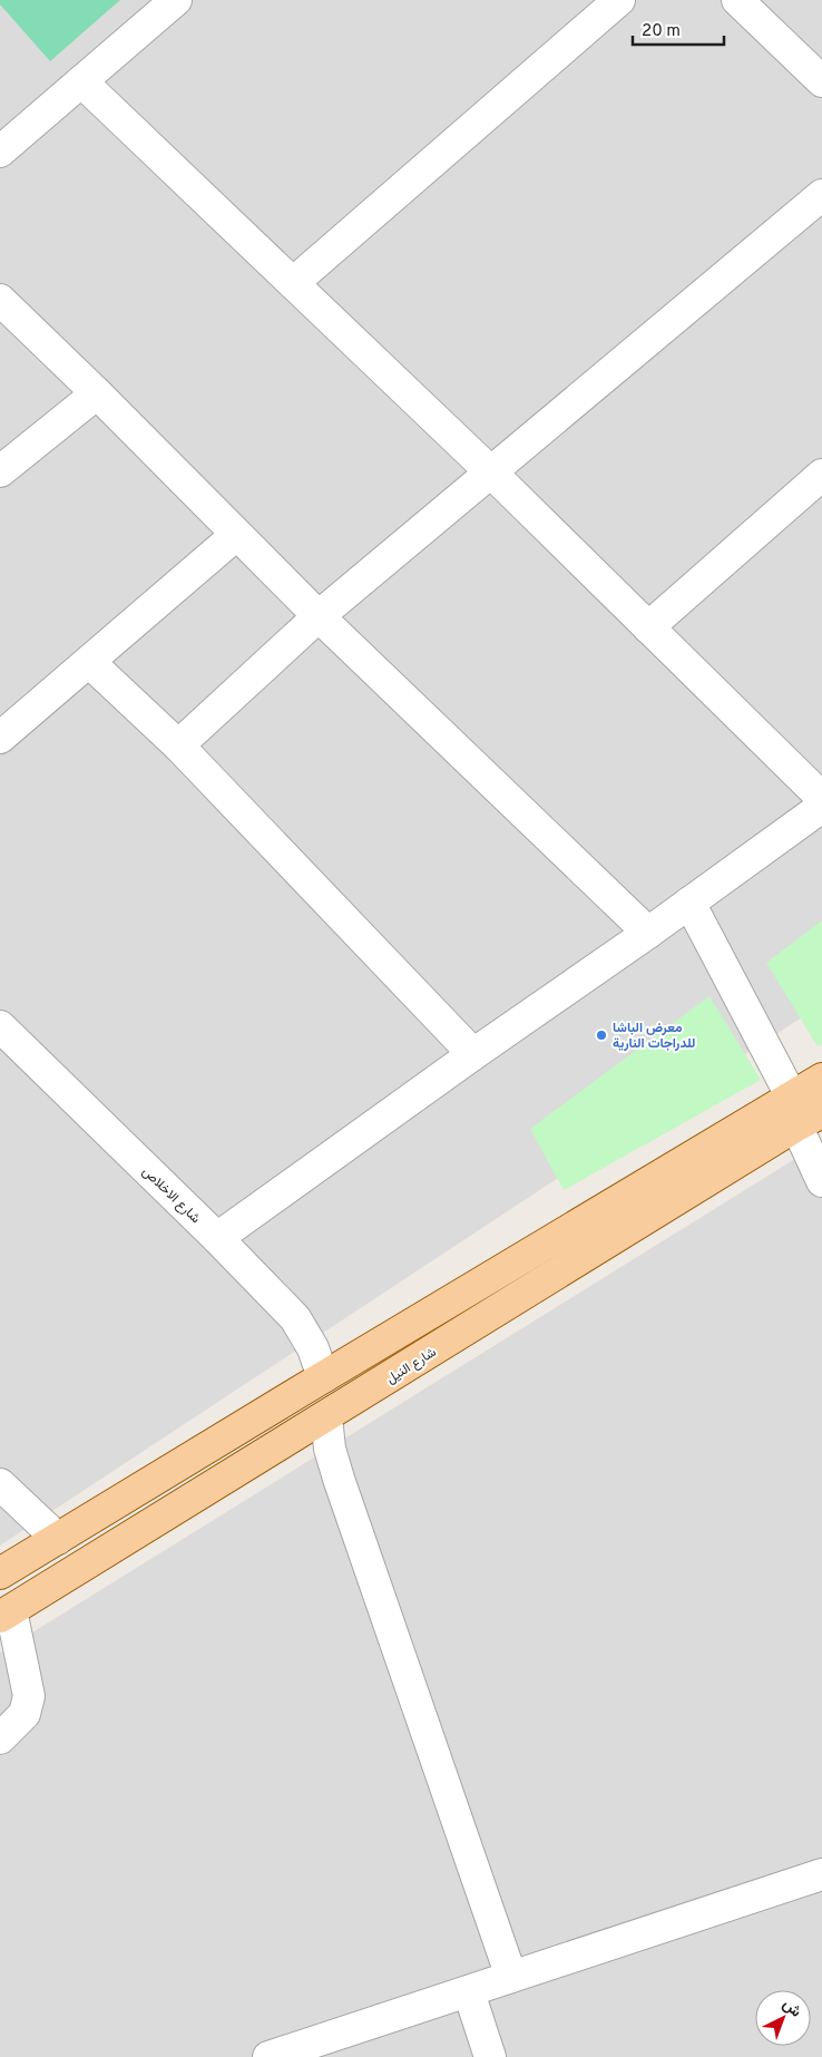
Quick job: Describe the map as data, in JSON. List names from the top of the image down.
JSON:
{
  "streets": {
    "main road": ["شارع النيل"],
    "street": ["شارع الاخلاص"]
  },
  "places": ["معرض الباشا للدراجات النارية"],
  "scale_bar": "20 m",
  "north": "top right"
}
